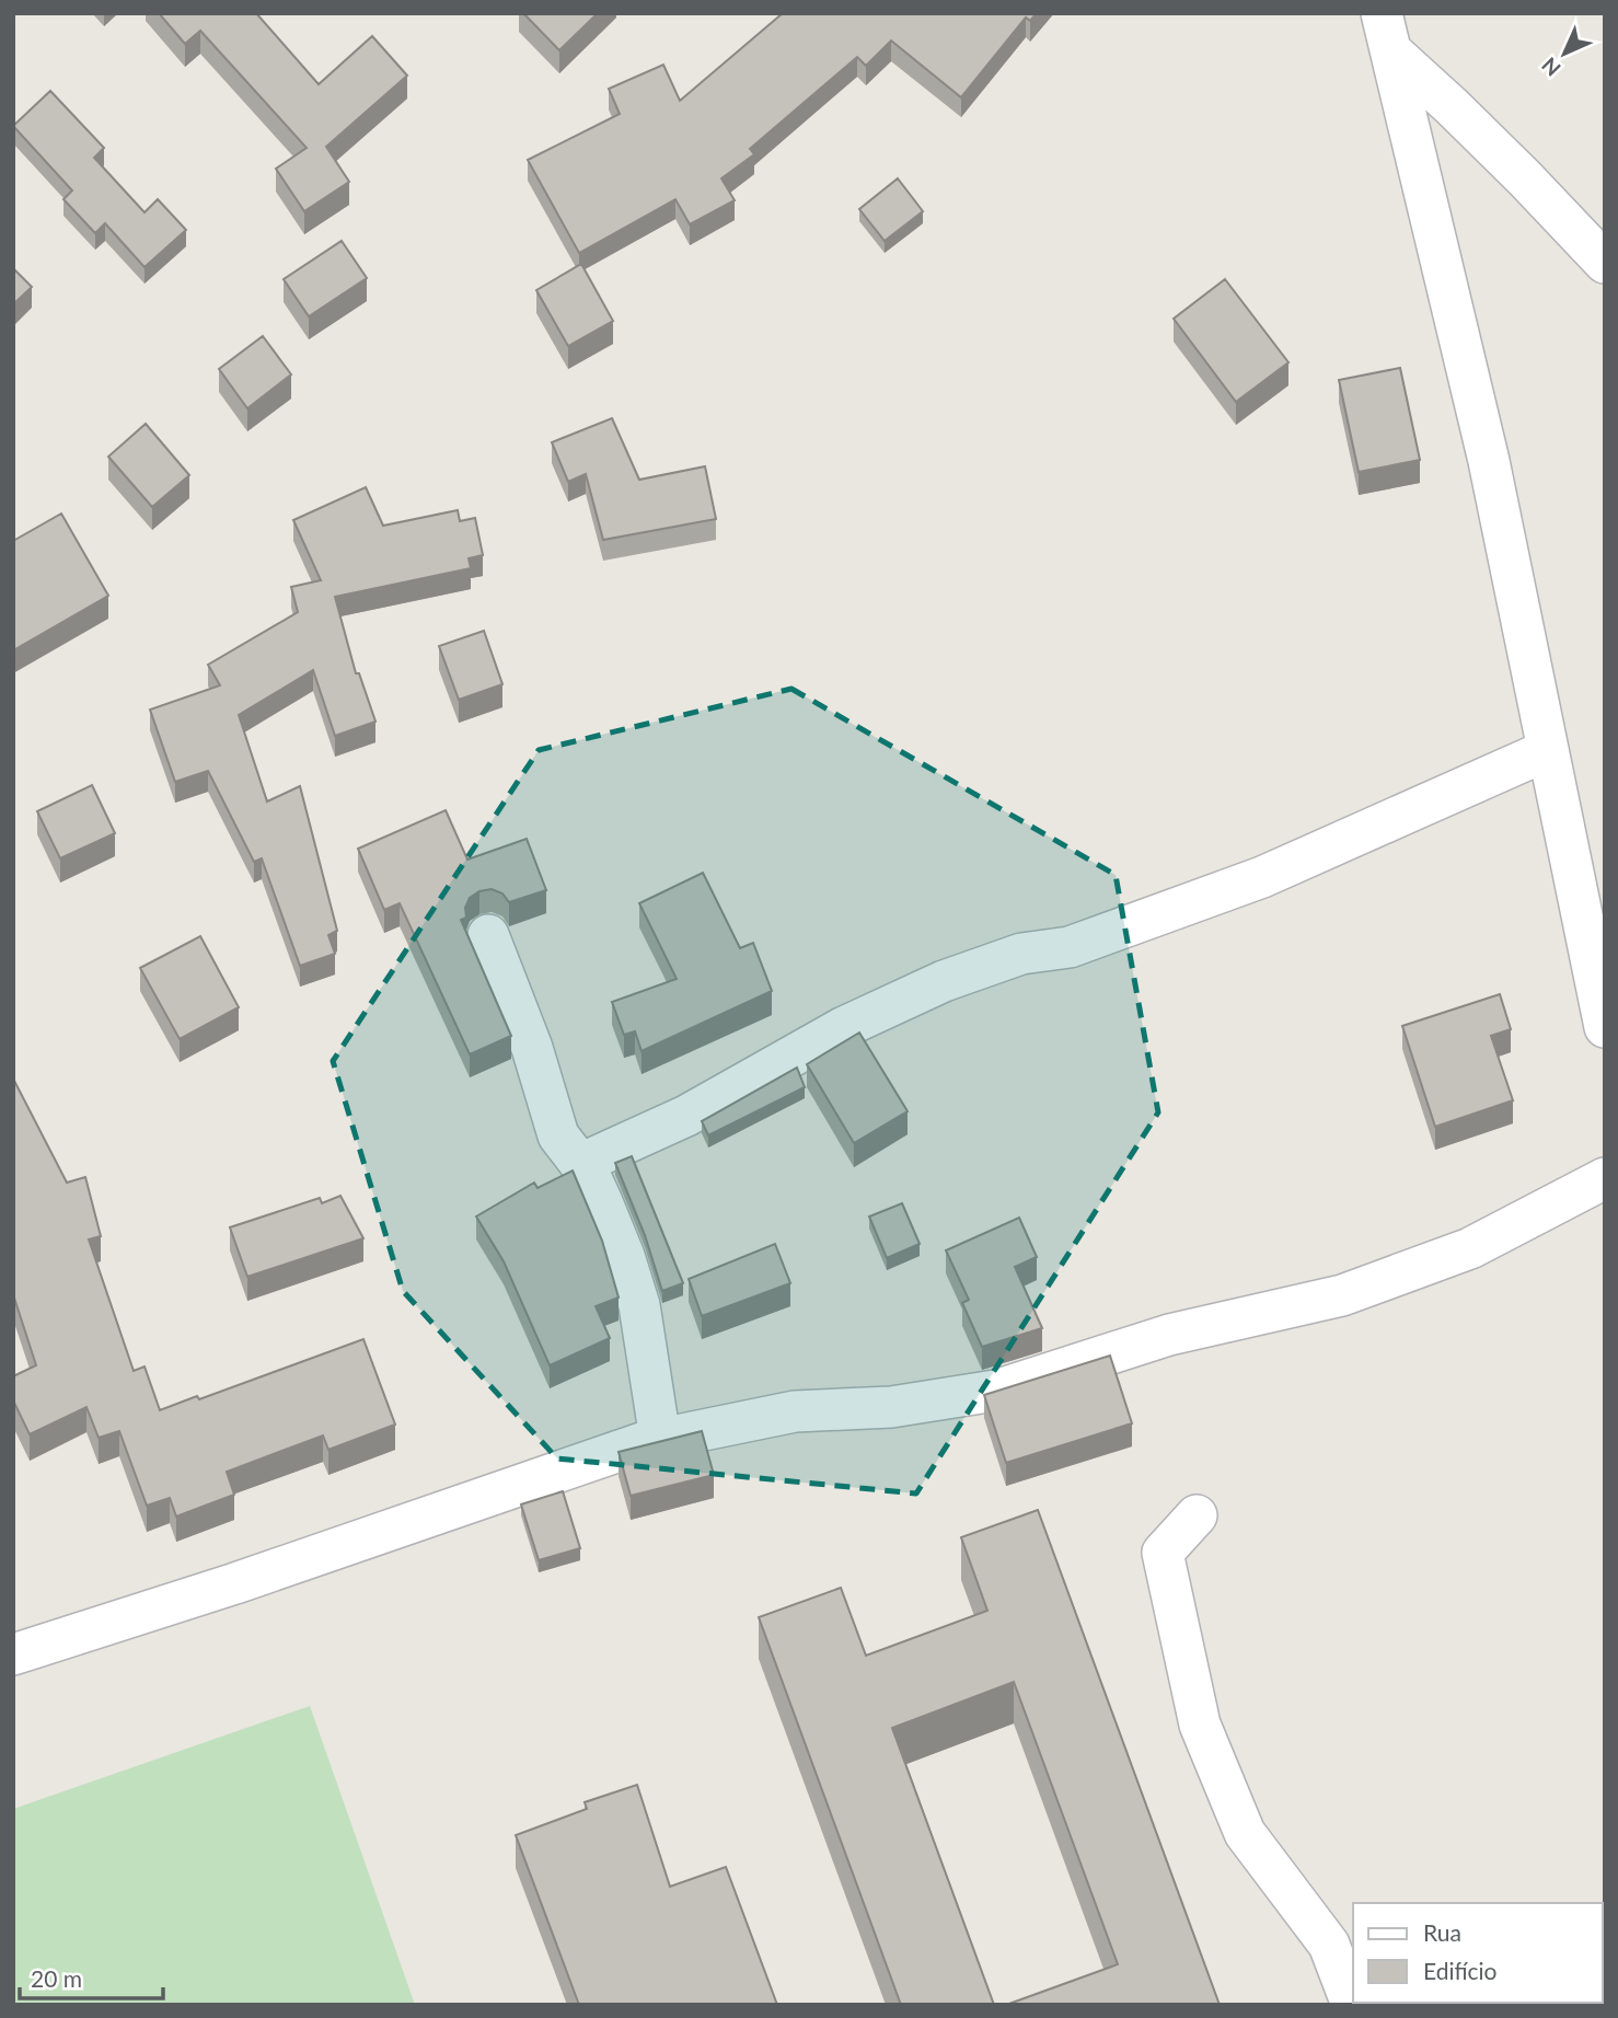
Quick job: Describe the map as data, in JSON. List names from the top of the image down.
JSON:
{
  "legend": ["Rua", "Edifício"],
  "scale_bar": "20 m",
  "north": "bottom left"
}
